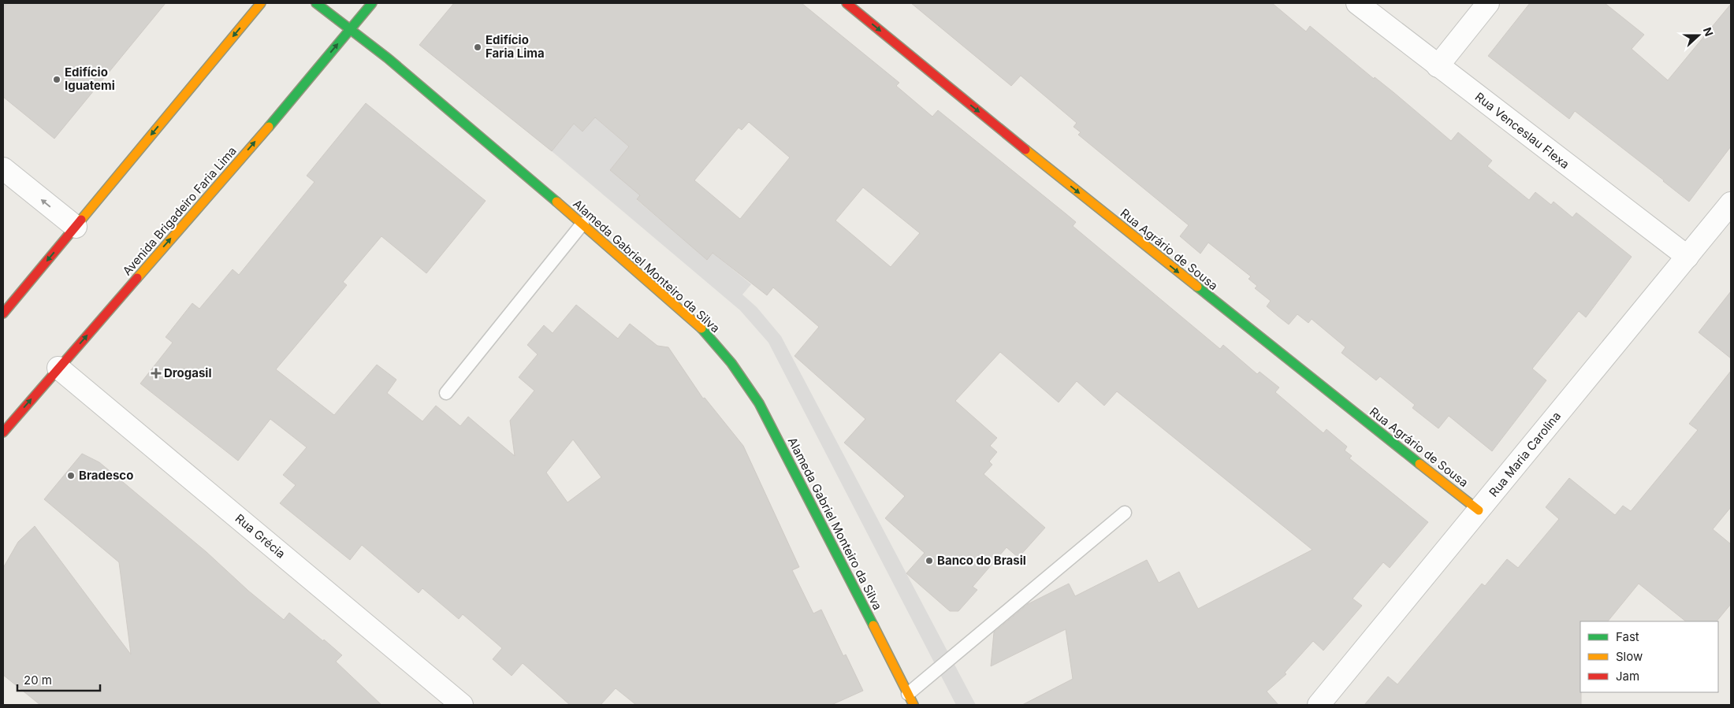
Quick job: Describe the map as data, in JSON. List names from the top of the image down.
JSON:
{
  "streets": {
    "main road": ["Avenida Brigadeiro Faria Lima", "Rua Agrário de Sousa", "Alameda Gabriel Monteiro da Silva"],
    "street": ["Rua Venceslau Flexa", "Rua Maria Carolina", "Rua Grécia"]
  },
  "crossings": [
    ["Rua Venceslau Flexa", "Rua Maria Carolina"],
    ["Avenida Brigadeiro Faria Lima", "Alameda Gabriel Monteiro da Silva"],
    ["Avenida Brigadeiro Faria Lima", "Rua Grécia"],
    ["Rua Agrário de Sousa", "Rua Maria Carolina"]
  ],
  "one_way": ["Avenida Brigadeiro Faria Lima", "Rua Agrário de Sousa"],
  "places": {
    "other": [
      "Edifício Faria Lima",
      "Edifício Iguatemi",
      "Bradesco",
      "Banco do Brasil"
    ],
    "health": ["Drogasil"]
  },
  "legend": ["Fast", "Slow", "Jam"],
  "scale_bar": "20 m",
  "north": "right"
}
